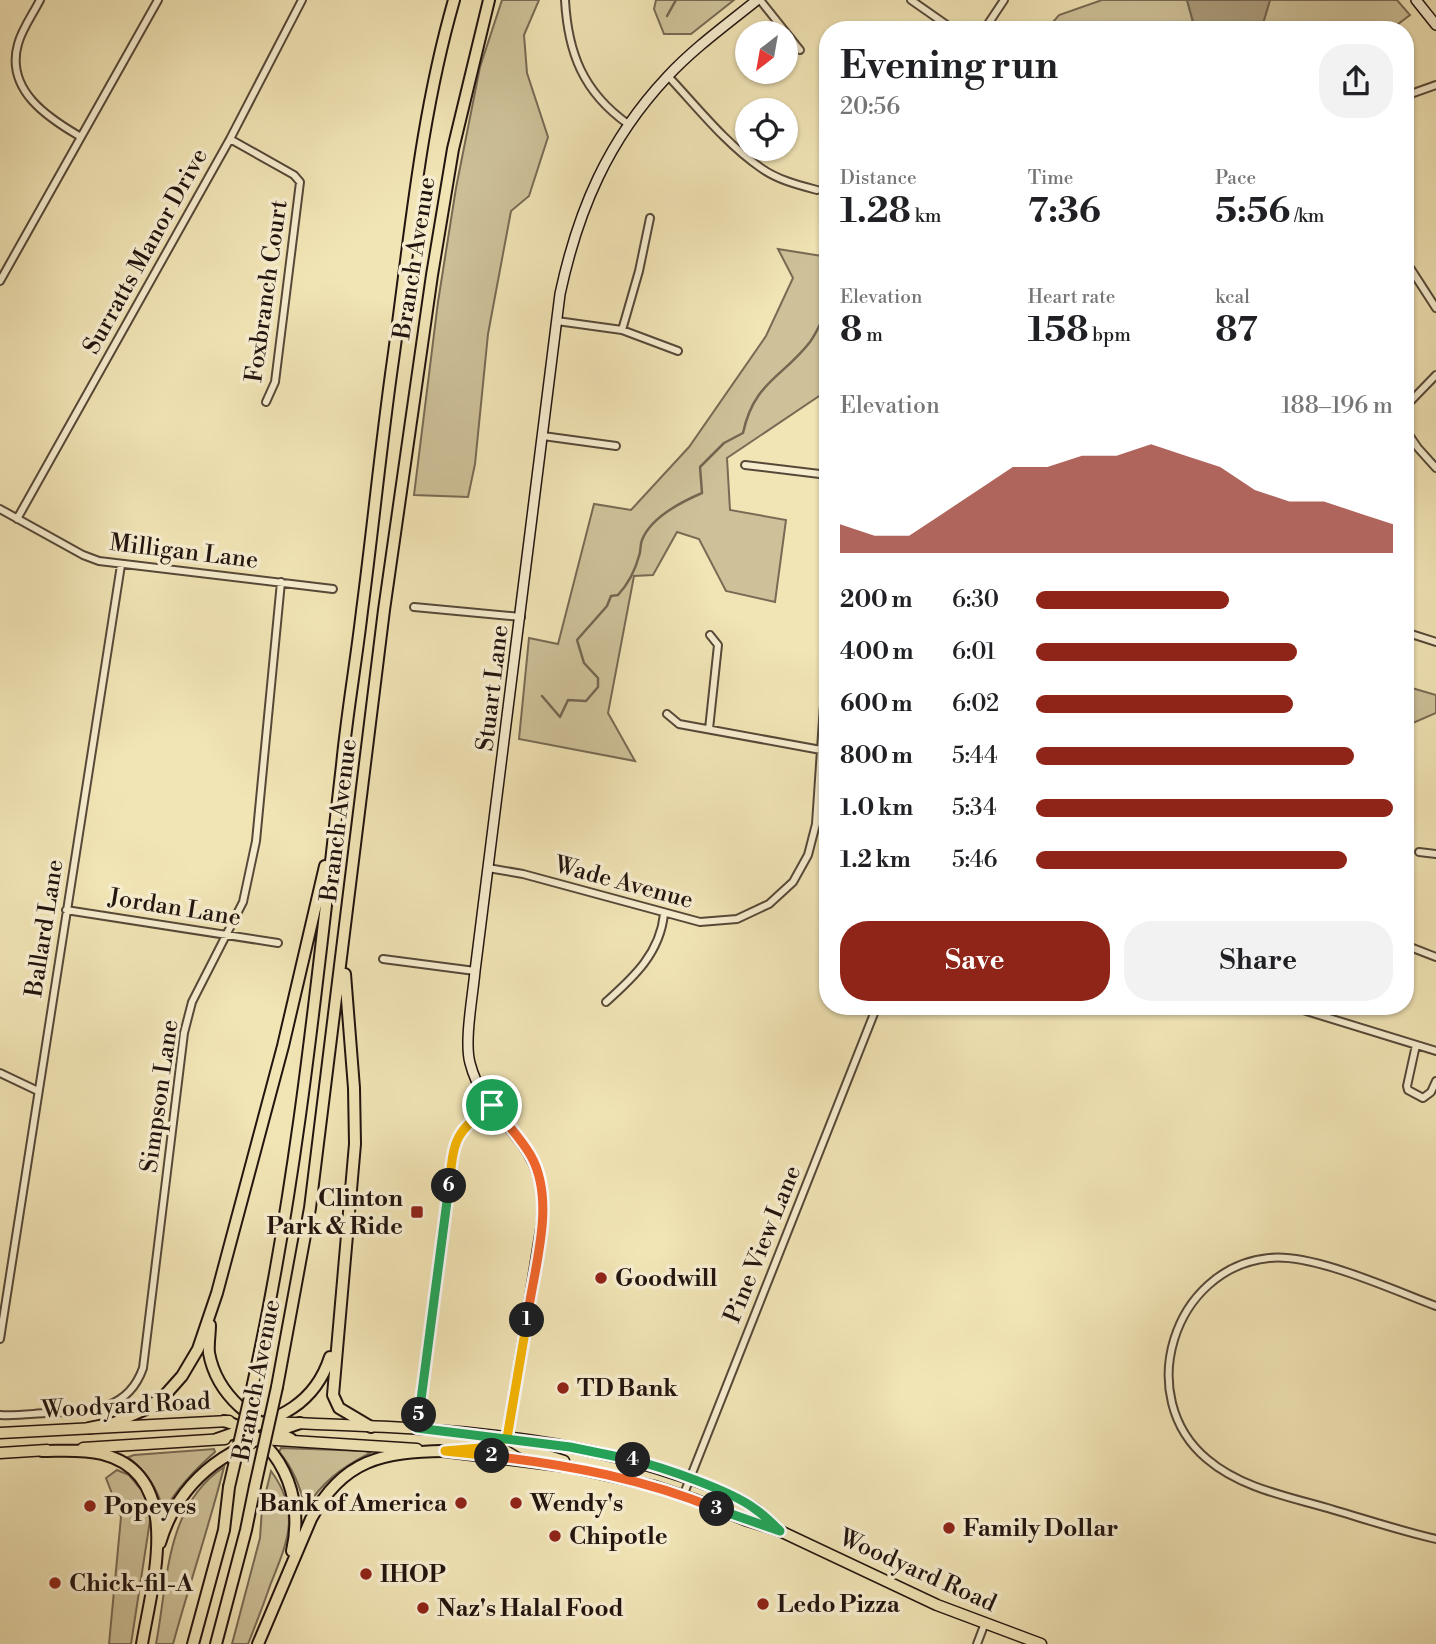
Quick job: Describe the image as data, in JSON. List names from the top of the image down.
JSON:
{
  "streets": {
    "highway": ["Branch Avenue"],
    "main road": ["Woodyard Road"],
    "street": [
      "Surratts Manor Drive",
      "Foxbranch Court",
      "Milligan Lane",
      "Stuart Lane",
      "Wade Avenue",
      "Jordan Lane",
      "Ballard Lane",
      "Simpson Lane",
      "Pine View Lane"
    ]
  },
  "crossings": [
    ["Surratts Manor Drive", "Foxbranch Court"],
    ["Surratts Manor Drive", "Milligan Lane"],
    ["Milligan Lane", "Ballard Lane"],
    ["Milligan Lane", "Simpson Lane"],
    ["Stuart Lane", "Wade Avenue"],
    ["Stuart Lane", "Woodyard Road"],
    ["Jordan Lane", "Ballard Lane"],
    ["Jordan Lane", "Simpson Lane"],
    ["Pine View Lane", "Woodyard Road"]
  ],
  "places": {
    "transit": ["Clinton Park & Ride"],
    "other": [
      "Goodwill",
      "TD Bank",
      "Bank of America",
      "Wendy's",
      "Popeyes",
      "Family Dollar",
      "Chipotle",
      "IHOP",
      "Chick-fil-A",
      "Ledo Pizza",
      "Naz's Halal Food"
    ]
  },
  "north": "bottom left",
  "page": {
    "heading": ["Evening run", "20:56"],
    "stats": [
      ["Distance", "1.28 km"],
      ["Time", "7:36"],
      ["Pace", "5:56 /km"],
      ["Elevation", "8 m"],
      ["Heart rate", "158 bpm"],
      ["kcal", "87"]
    ],
    "chart": ["Elevation", "188–196 m"],
    "list": [
      {
        "name": "200 m",
        "note": "6:30"
      },
      {
        "name": "400 m",
        "note": "6:01"
      },
      {
        "name": "600 m",
        "note": "6:02"
      },
      {
        "name": "800 m",
        "note": "5:44"
      },
      {
        "name": "1.0 km",
        "note": "5:34"
      },
      {
        "name": "1.2 km",
        "note": "5:46"
      }
    ],
    "buttons": ["Save", "Share"],
    "pins": [
      "6",
      "1",
      "5",
      "2",
      "4",
      "3"
    ]
  }
}
